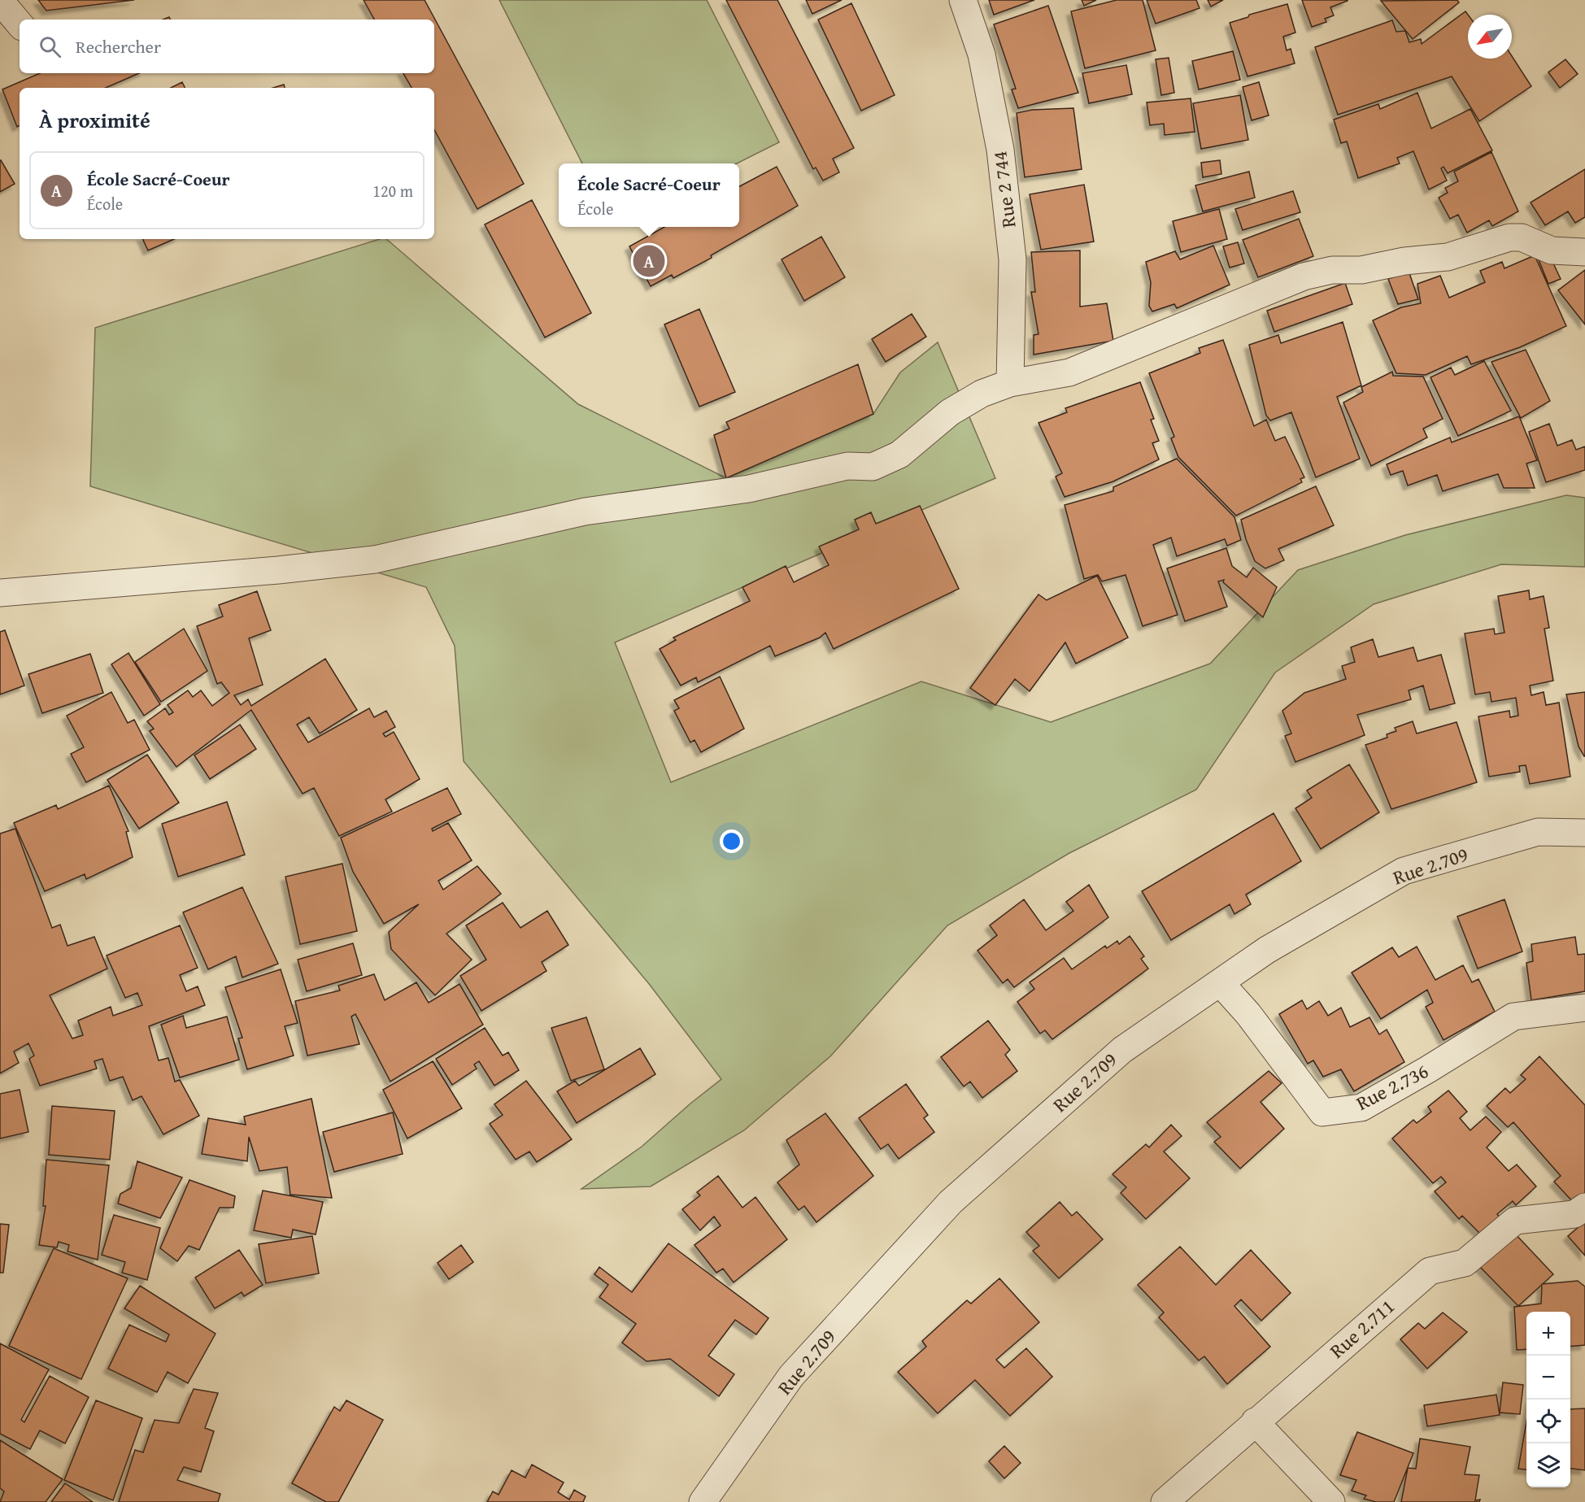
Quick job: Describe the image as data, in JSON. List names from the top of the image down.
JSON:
{
  "streets": {
    "street": [
      "Rue 2 744",
      "Rue 2.709",
      "Rue 2.736",
      "Rue 2.711"
    ]
  },
  "crossings": [
    ["Rue 2.709", "Rue 2.736"]
  ],
  "north": "bottom left",
  "page": {
    "search": "Rechercher",
    "heading": "À proximité",
    "list": [
      {
        "mark": "A",
        "name": "École Sacré-Coeur",
        "note": "École",
        "value": "120 m"
      }
    ],
    "popup": ["École Sacré-Coeur", "École"],
    "pins": "A",
    "map_buttons": ["+", "−"]
  }
}
